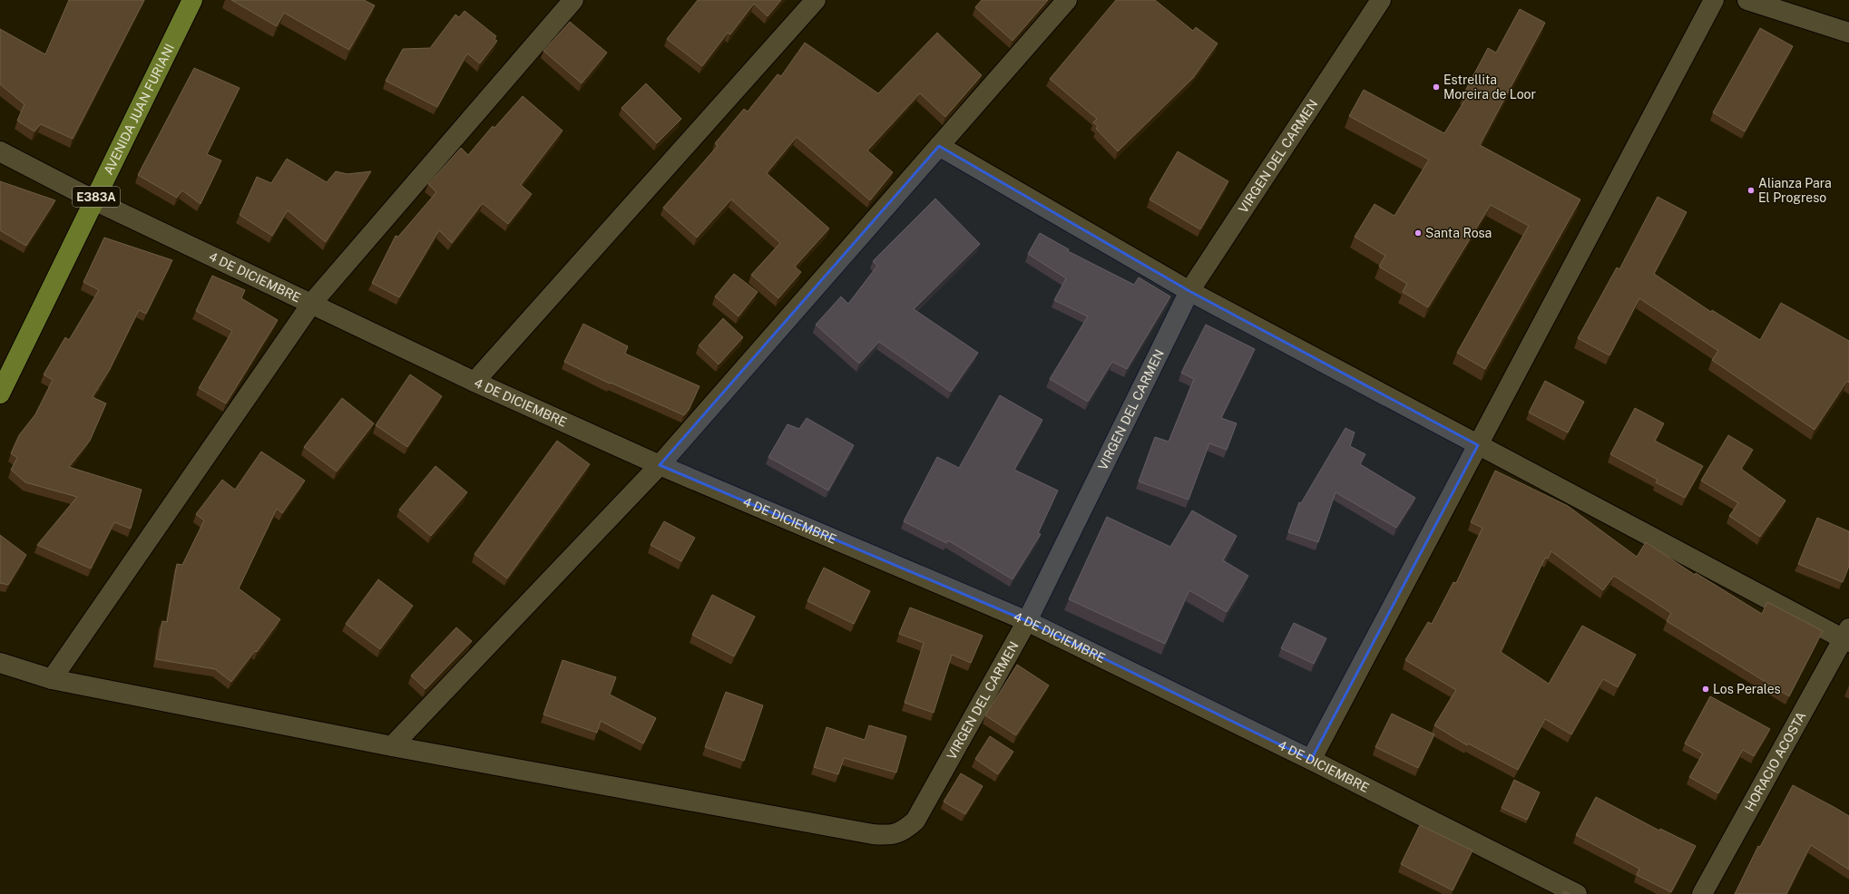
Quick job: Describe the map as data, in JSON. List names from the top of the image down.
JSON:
{
  "streets": {
    "main road": ["AVENIDA JUAN FURIANI", "E383A"],
    "street": ["VIRGEN DEL CARMEN", "4 DE DICIEMBRE", "HORACIO ACOSTA"]
  },
  "crossings": [
    ["AVENIDA JUAN FURIANI", "4 DE DICIEMBRE"],
    ["VIRGEN DEL CARMEN", "4 DE DICIEMBRE"]
  ],
  "places": [
    "Estrellita Moreira de Loor",
    "Alianza Para El Progreso",
    "Santa Rosa",
    "Los Perales"
  ]
}
